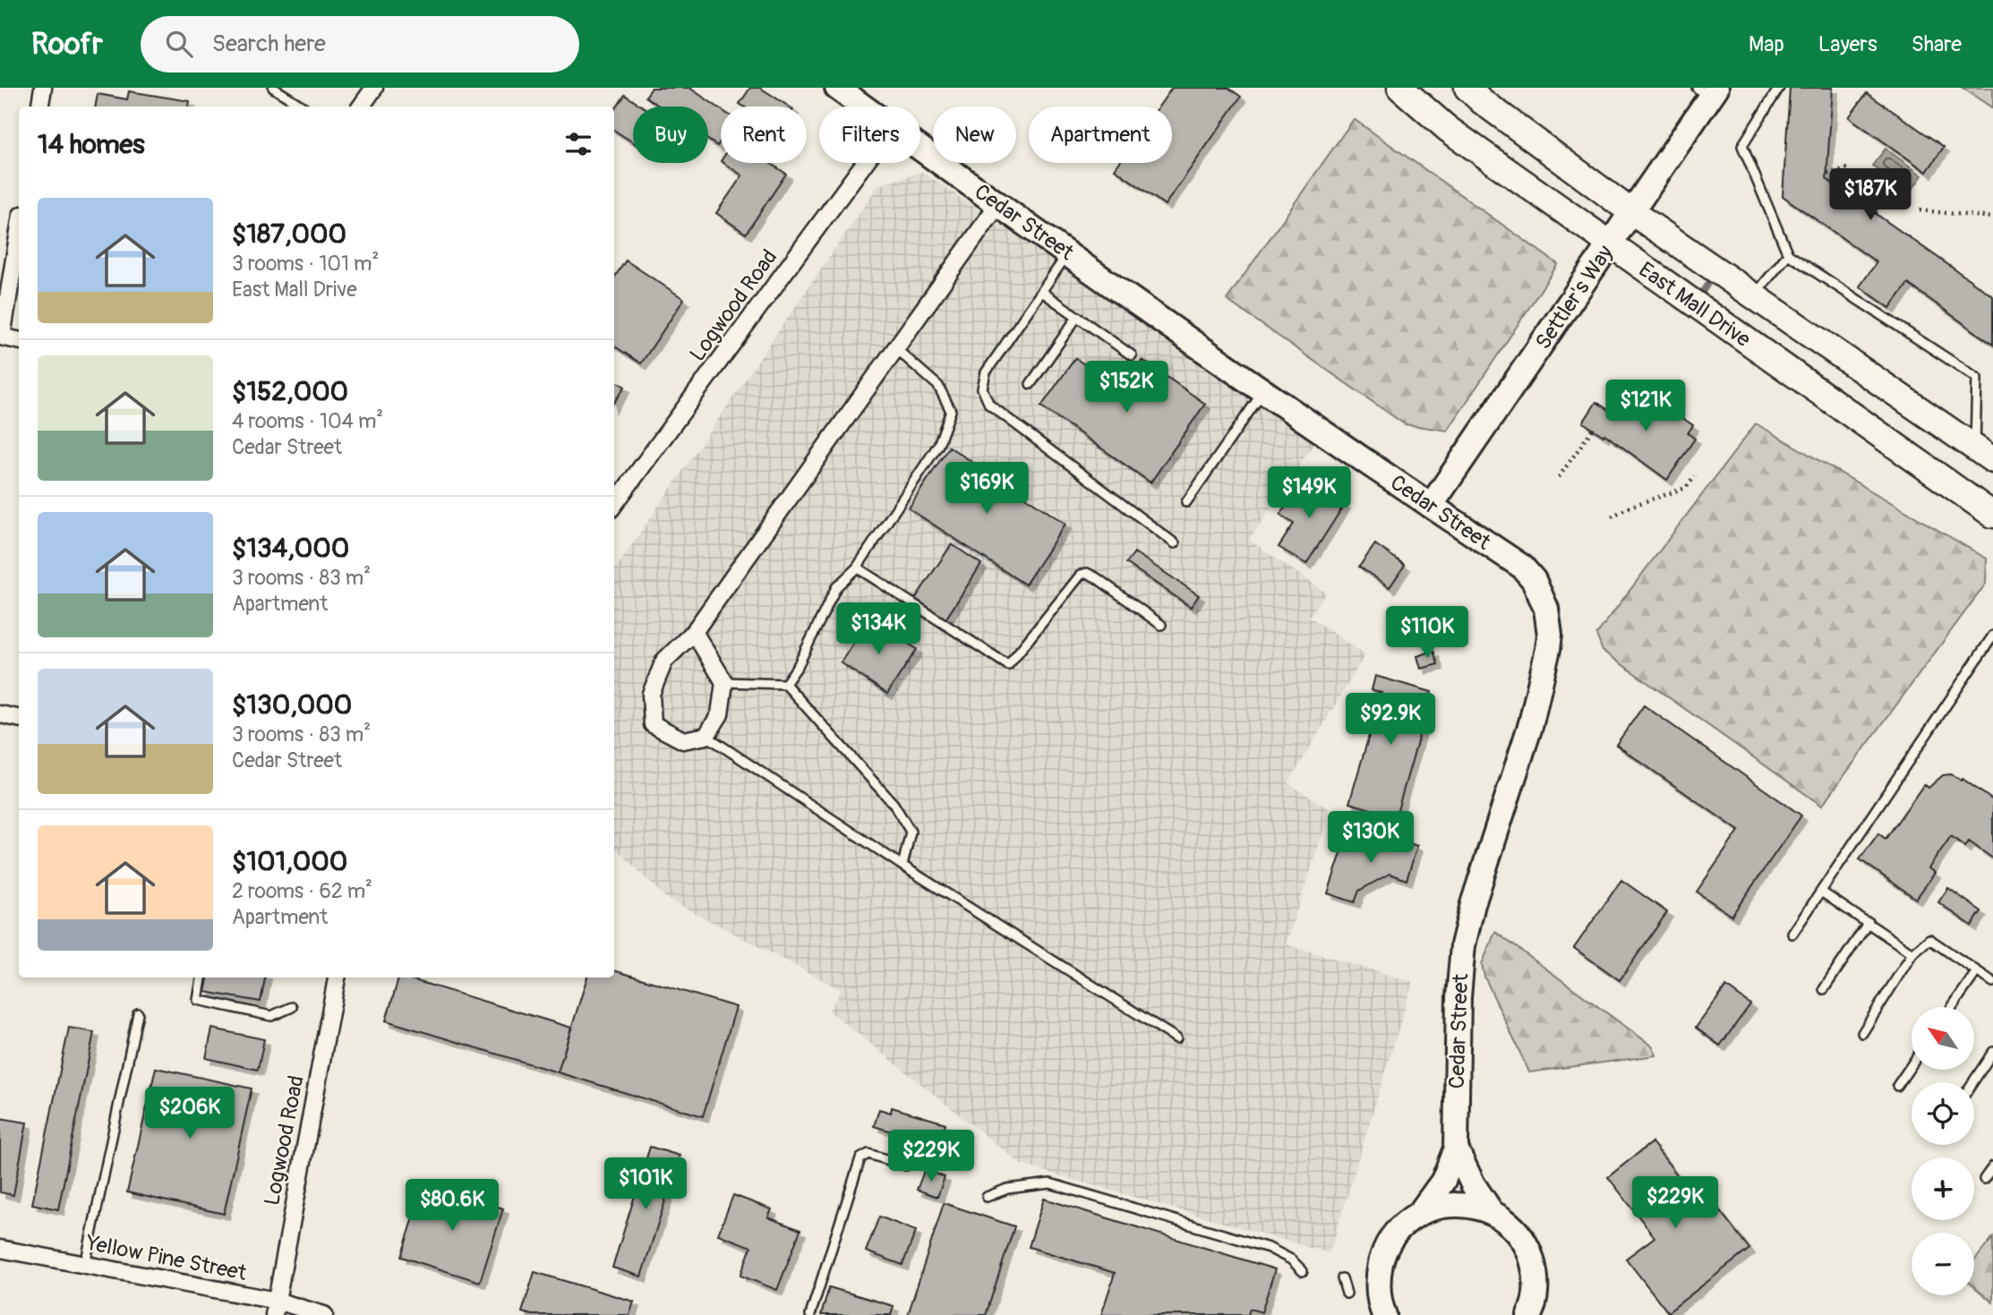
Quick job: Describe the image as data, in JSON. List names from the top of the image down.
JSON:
{
  "streets": {
    "main road": ["Cedar Street", "Settler's Way", "East Mall Drive"],
    "street": ["Logwood Road", "Yellow Pine Street"]
  },
  "crossings": [
    ["Cedar Street", "Settler's Way"],
    ["Settler's Way", "East Mall Drive"],
    ["Logwood Road", "Yellow Pine Street"]
  ],
  "north": "top left",
  "page": {
    "header": "Roofr",
    "search": "Search here",
    "nav": ["Map", "Layers", "Share"],
    "chip": [
      "Buy",
      "Rent",
      "Filters",
      "New",
      "Apartment"
    ],
    "heading": "14 homes",
    "price": [
      "$187K",
      "$152K",
      "$121K",
      "$169K",
      "$149K",
      "$134K",
      "$110K",
      "$92.9K",
      "$130K",
      "$206K",
      "$229K",
      "$101K",
      "$229K",
      "$80.6K"
    ],
    "list": [
      {
        "name": "$187,000",
        "note": "3 rooms · 101 m² · East Mall Drive"
      },
      {
        "name": "$152,000",
        "note": "4 rooms · 104 m² · Cedar Street"
      },
      {
        "name": "$134,000",
        "note": "3 rooms · 83 m² · Apartment"
      },
      {
        "name": "$130,000",
        "note": "3 rooms · 83 m² · Cedar Street"
      },
      {
        "name": "$101,000",
        "note": "2 rooms · 62 m² · Apartment"
      }
    ],
    "map_buttons": ["+", "−"]
  }
}
